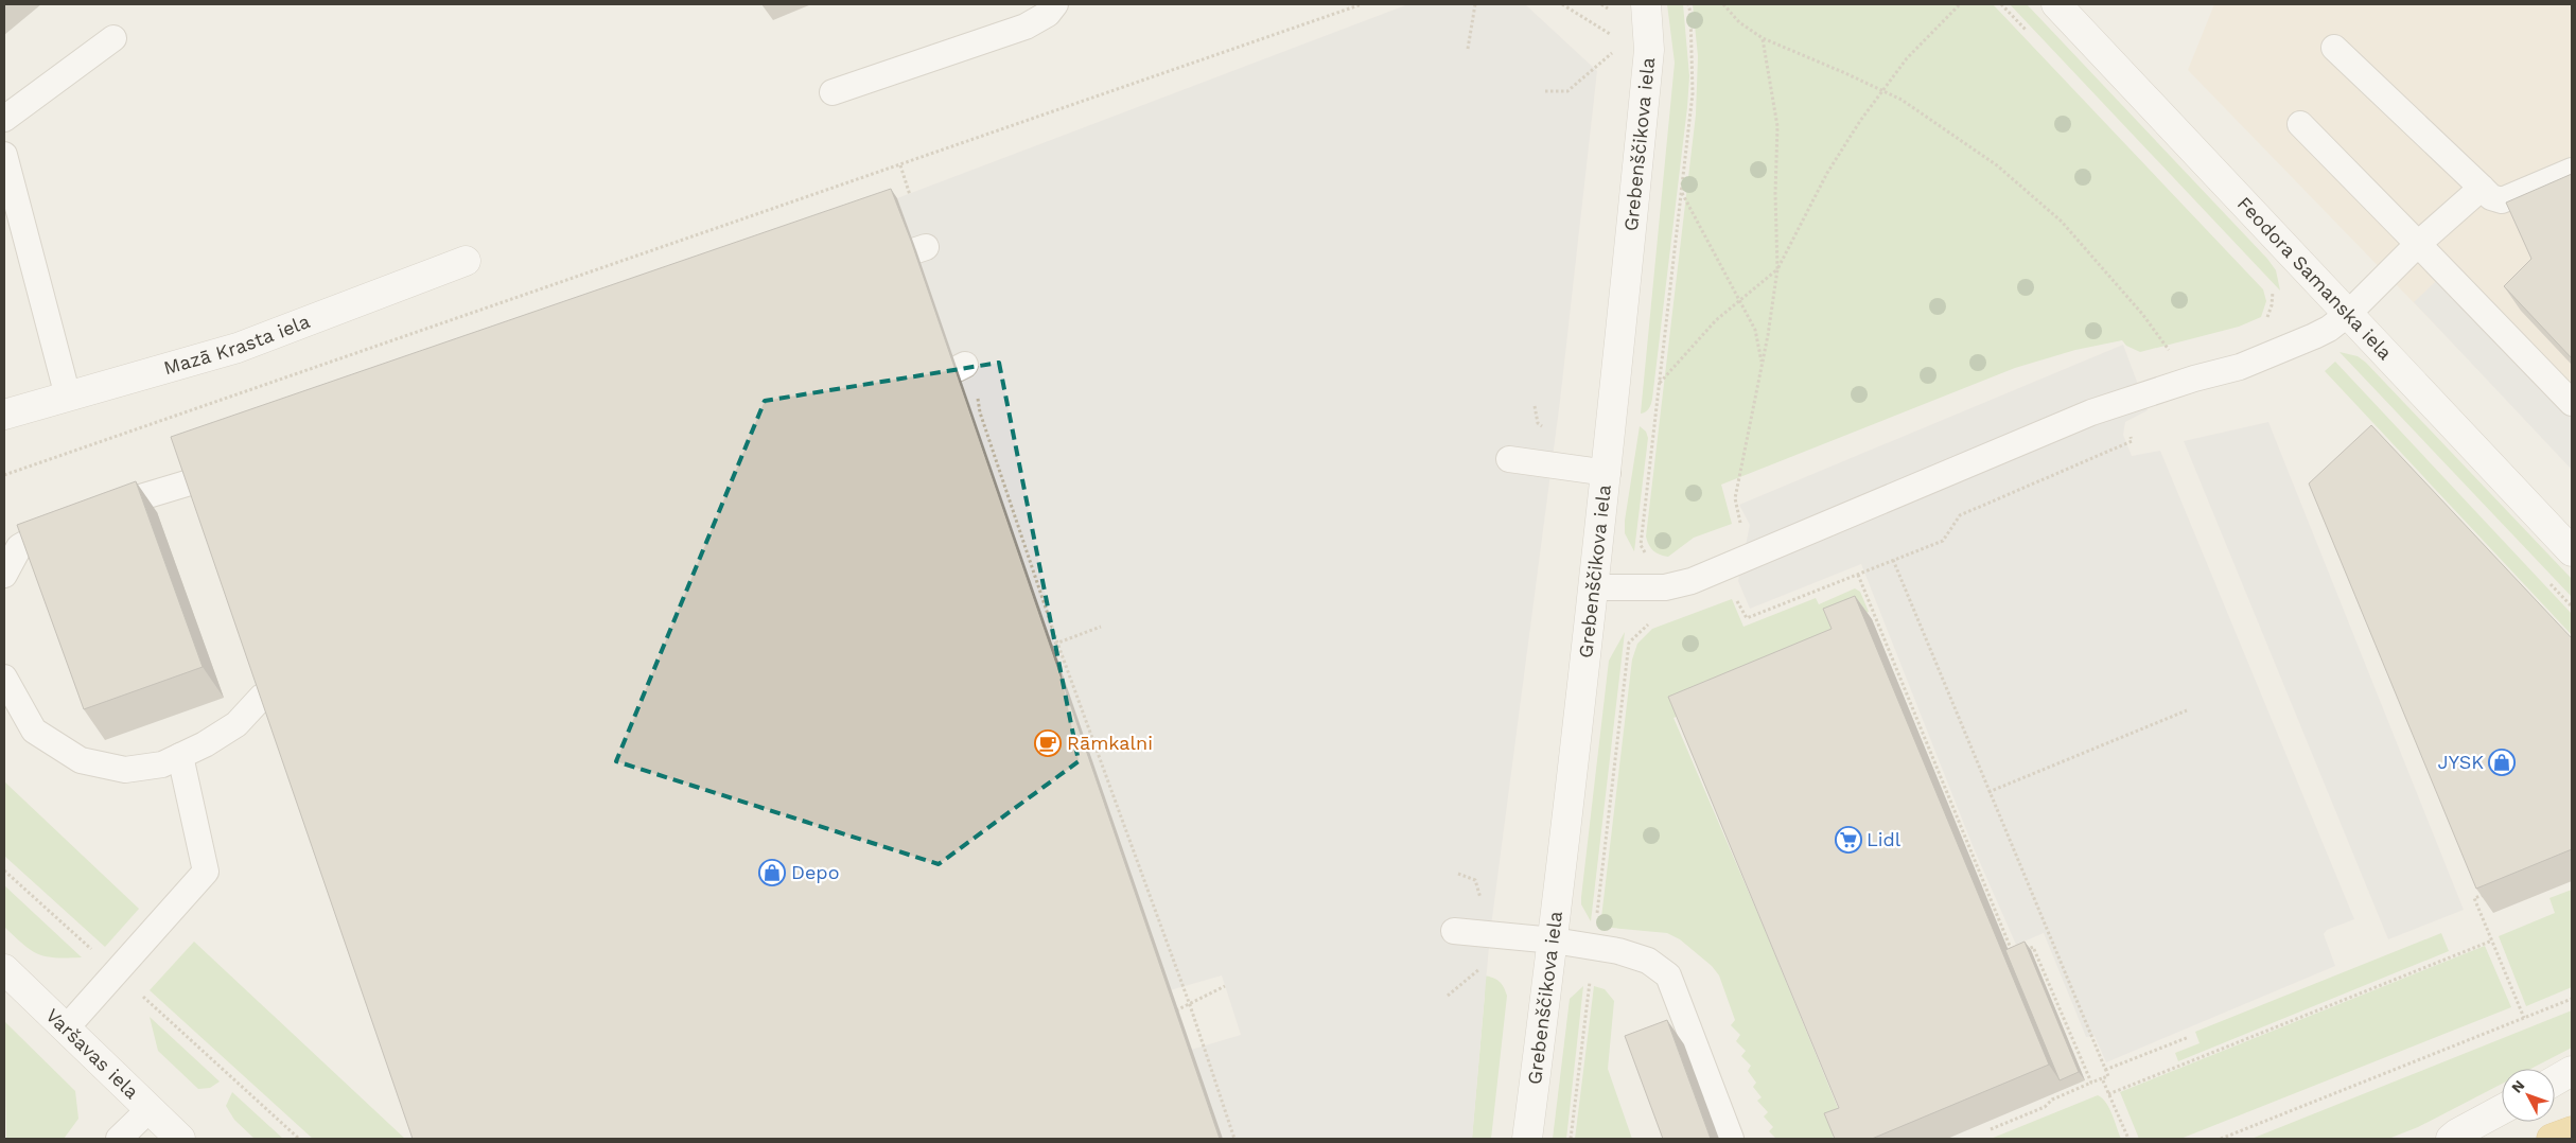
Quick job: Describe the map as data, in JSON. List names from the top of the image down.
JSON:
{
  "streets": {
    "street": [
      "Grebenščikova iela",
      "Feodora Samanska iela",
      "Mazā Krasta iela",
      "Varšavas iela"
    ]
  },
  "places": {
    "cafe": ["Rāmkalni"],
    "shop": ["JYSK", "Depo"],
    "supermarket": ["Lidl"]
  },
  "north": "top left"
}
